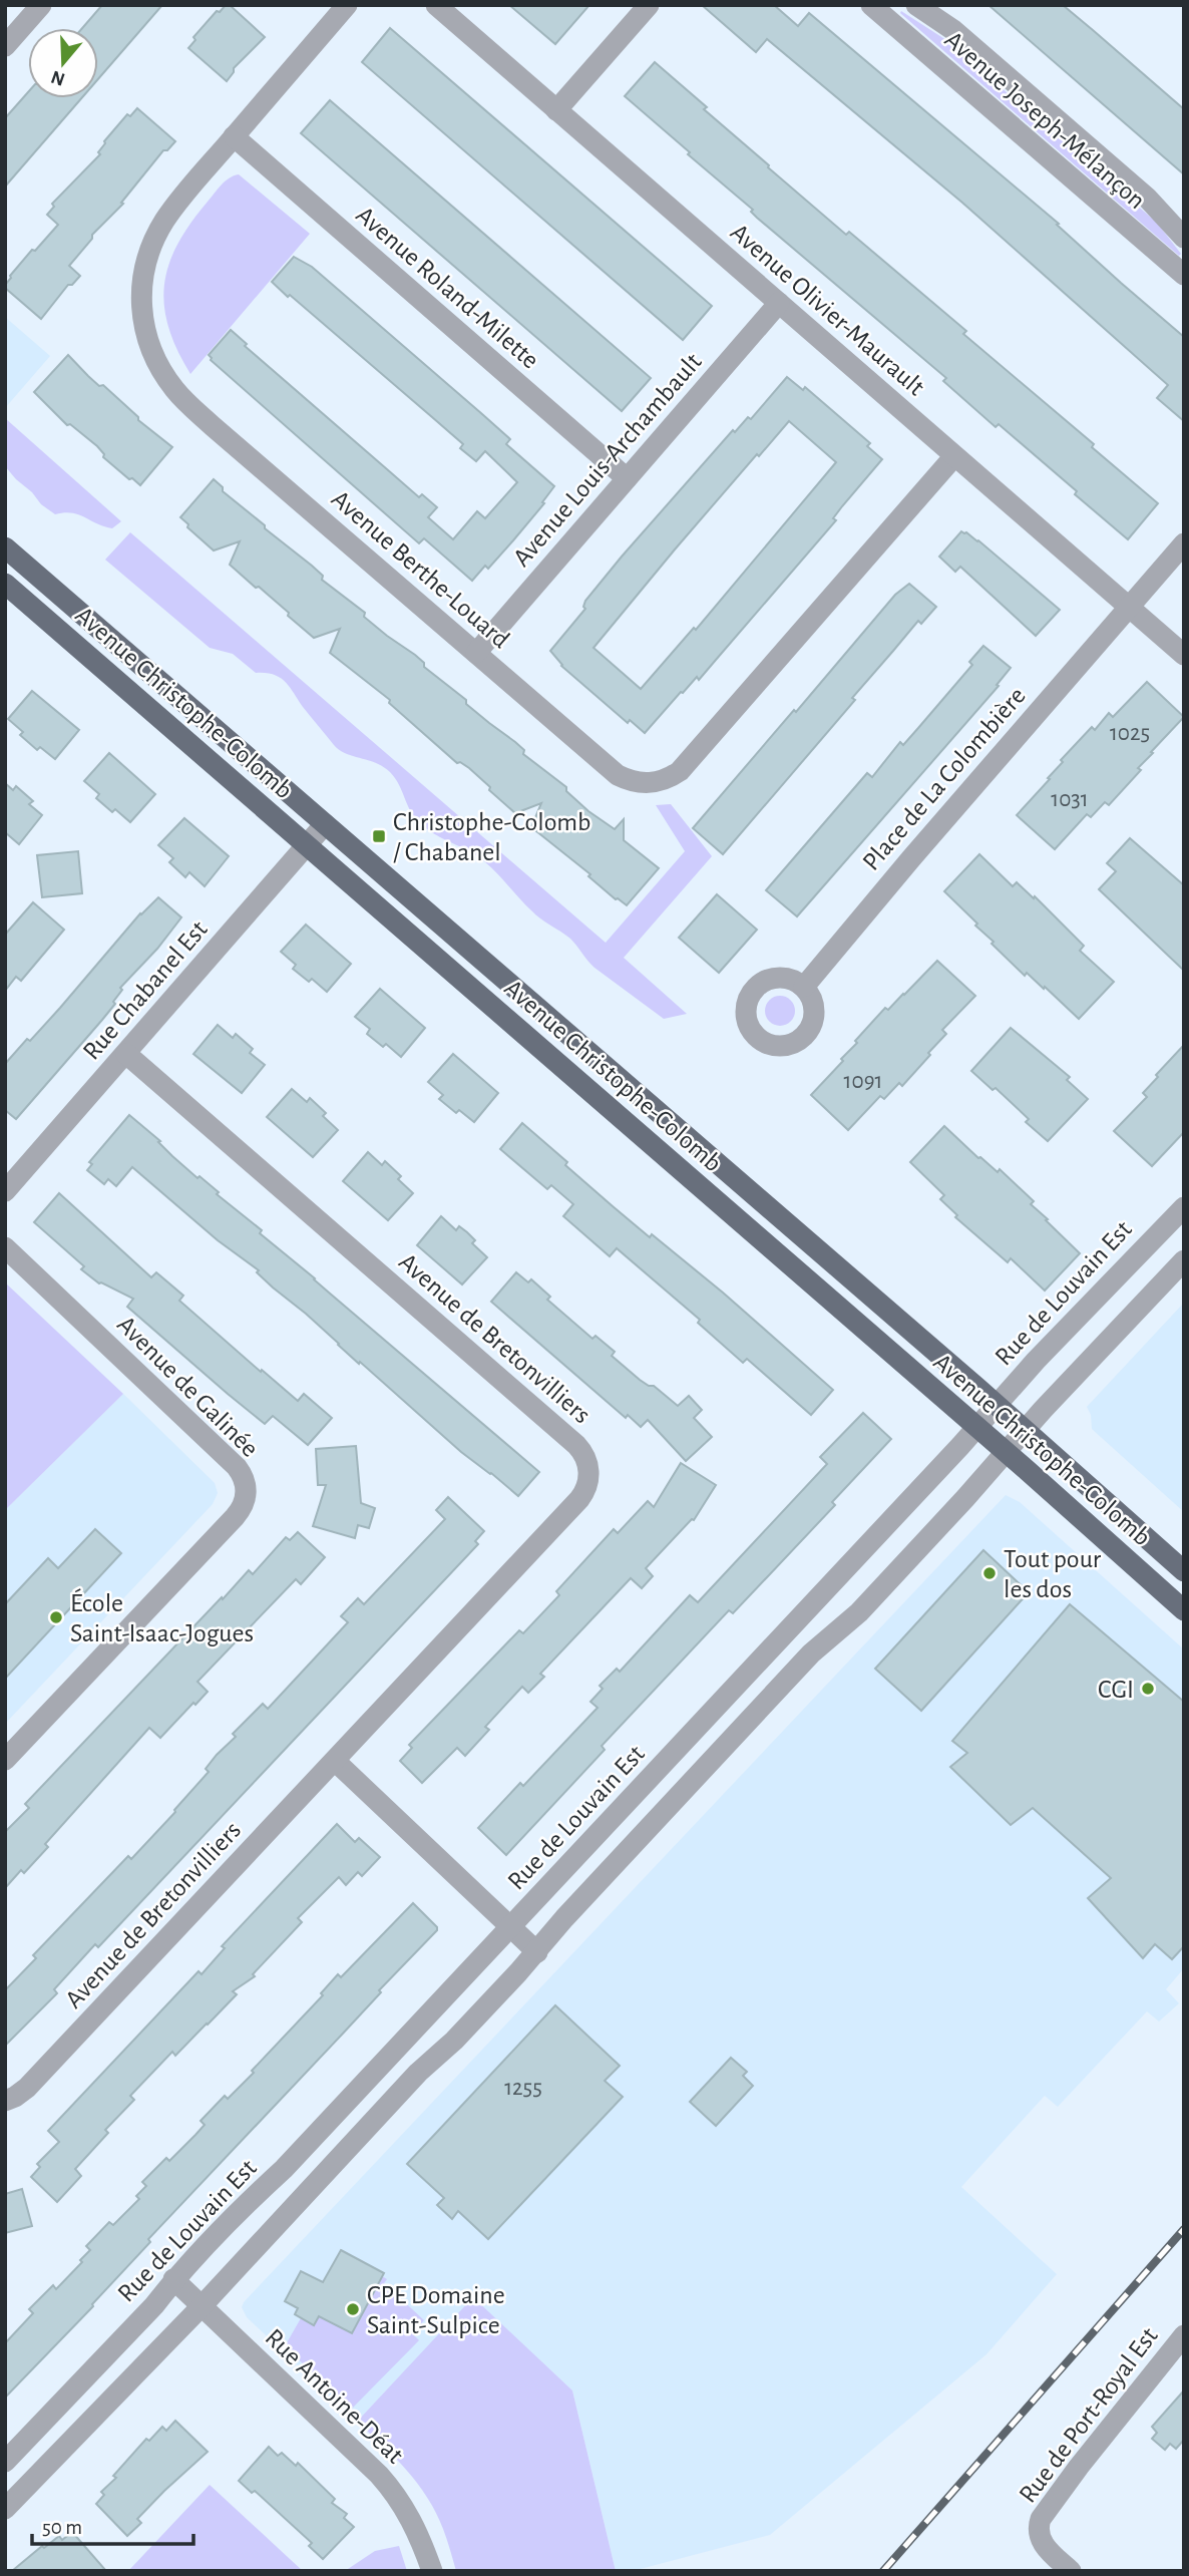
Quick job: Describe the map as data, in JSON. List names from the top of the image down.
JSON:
{
  "streets": {
    "main road": ["Avenue Christophe-Colomb"],
    "street": [
      "Avenue Joseph-Mélançon",
      "Avenue Roland-Milette",
      "Avenue Olivier-Maurault",
      "Avenue Louis-Archambault",
      "Avenue Berthe-Louard",
      "Place de La Colombière",
      "Rue Chabanel Est",
      "Rue de Louvain Est",
      "Avenue de Bretonvilliers",
      "Avenue de Galinée",
      "Rue Antoine-Déat",
      "Rue de Port-Royal Est"
    ]
  },
  "crossings": [
    ["Avenue Roland-Milette", "Avenue Louis-Archambault"],
    ["Avenue Roland-Milette", "Avenue Berthe-Louard"],
    ["Avenue Olivier-Maurault", "Avenue Louis-Archambault"],
    ["Avenue Olivier-Maurault", "Avenue Berthe-Louard"],
    ["Avenue Olivier-Maurault", "Place de La Colombière"],
    ["Avenue Louis-Archambault", "Avenue Berthe-Louard"],
    ["Avenue Christophe-Colomb", "Rue Chabanel Est"],
    ["Avenue Christophe-Colomb", "Rue de Louvain Est"],
    ["Rue Chabanel Est", "Avenue de Bretonvilliers"],
    ["Rue de Louvain Est", "Rue Antoine-Déat"]
  ],
  "places": {
    "transit": ["Christophe-Colomb / Chabanel"],
    "other": [
      "Tout pour les dos",
      "École Saint-Isaac-Jogues",
      "CGI",
      "CPE Domaine Saint-Sulpice"
    ]
  },
  "house_numbers": [
    "1025",
    "1031",
    "1091",
    "1255"
  ],
  "scale_bar": "50 m",
  "north": "bottom"
}
